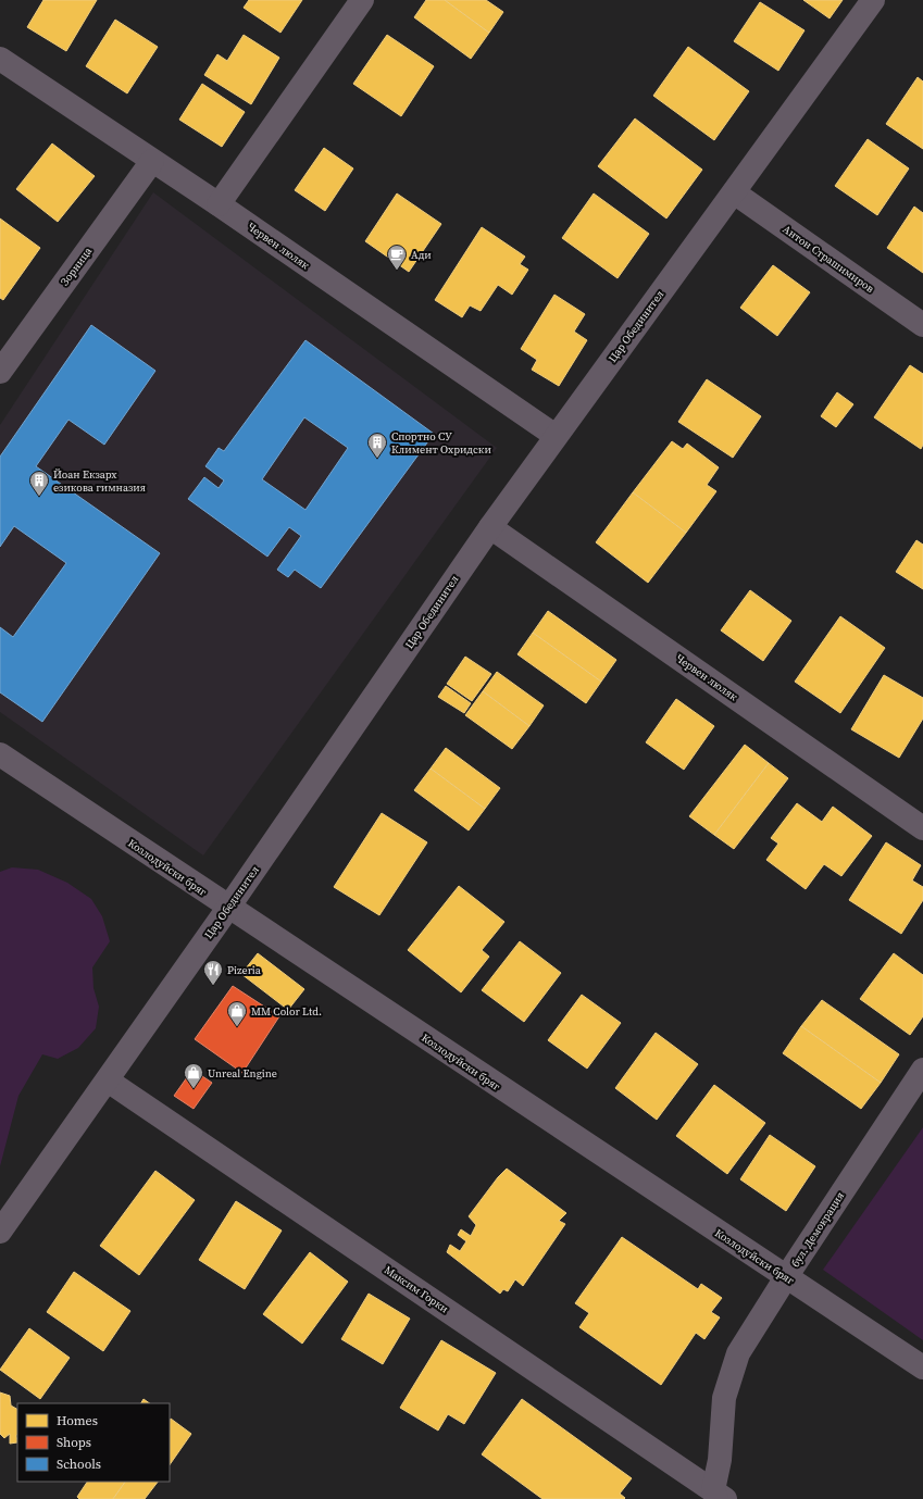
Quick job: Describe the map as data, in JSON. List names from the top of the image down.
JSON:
{
  "streets": {
    "street": [
      "Червен люляк",
      "Антон Страшимиров",
      "Зорница",
      "Цар Обединител",
      "Козлодуйски бряг",
      "бул. Демокрация",
      "Максим Горки"
    ]
  },
  "crossings": [
    ["Червен люляк", "Зорница"],
    ["Червен люляк", "Цар Обединител"],
    ["Антон Страшимиров", "Цар Обединител"],
    ["Цар Обединител", "Козлодуйски бряг"],
    ["Цар Обединител", "Максим Горки"],
    ["Козлодуйски бряг", "бул. Демокрация"],
    ["бул. Демокрация", "Максим Горки"]
  ],
  "places": {
    "cafe": ["Ади"],
    "building": ["Спортно СУ Климент Охридски", "Йоан Екзарх езикова гимназия"],
    "restaurant": ["Pizeria"],
    "shop": ["MM Color Ltd.", "Unreal Engine"]
  },
  "legend": ["Homes", "Shops", "Schools"]
}
